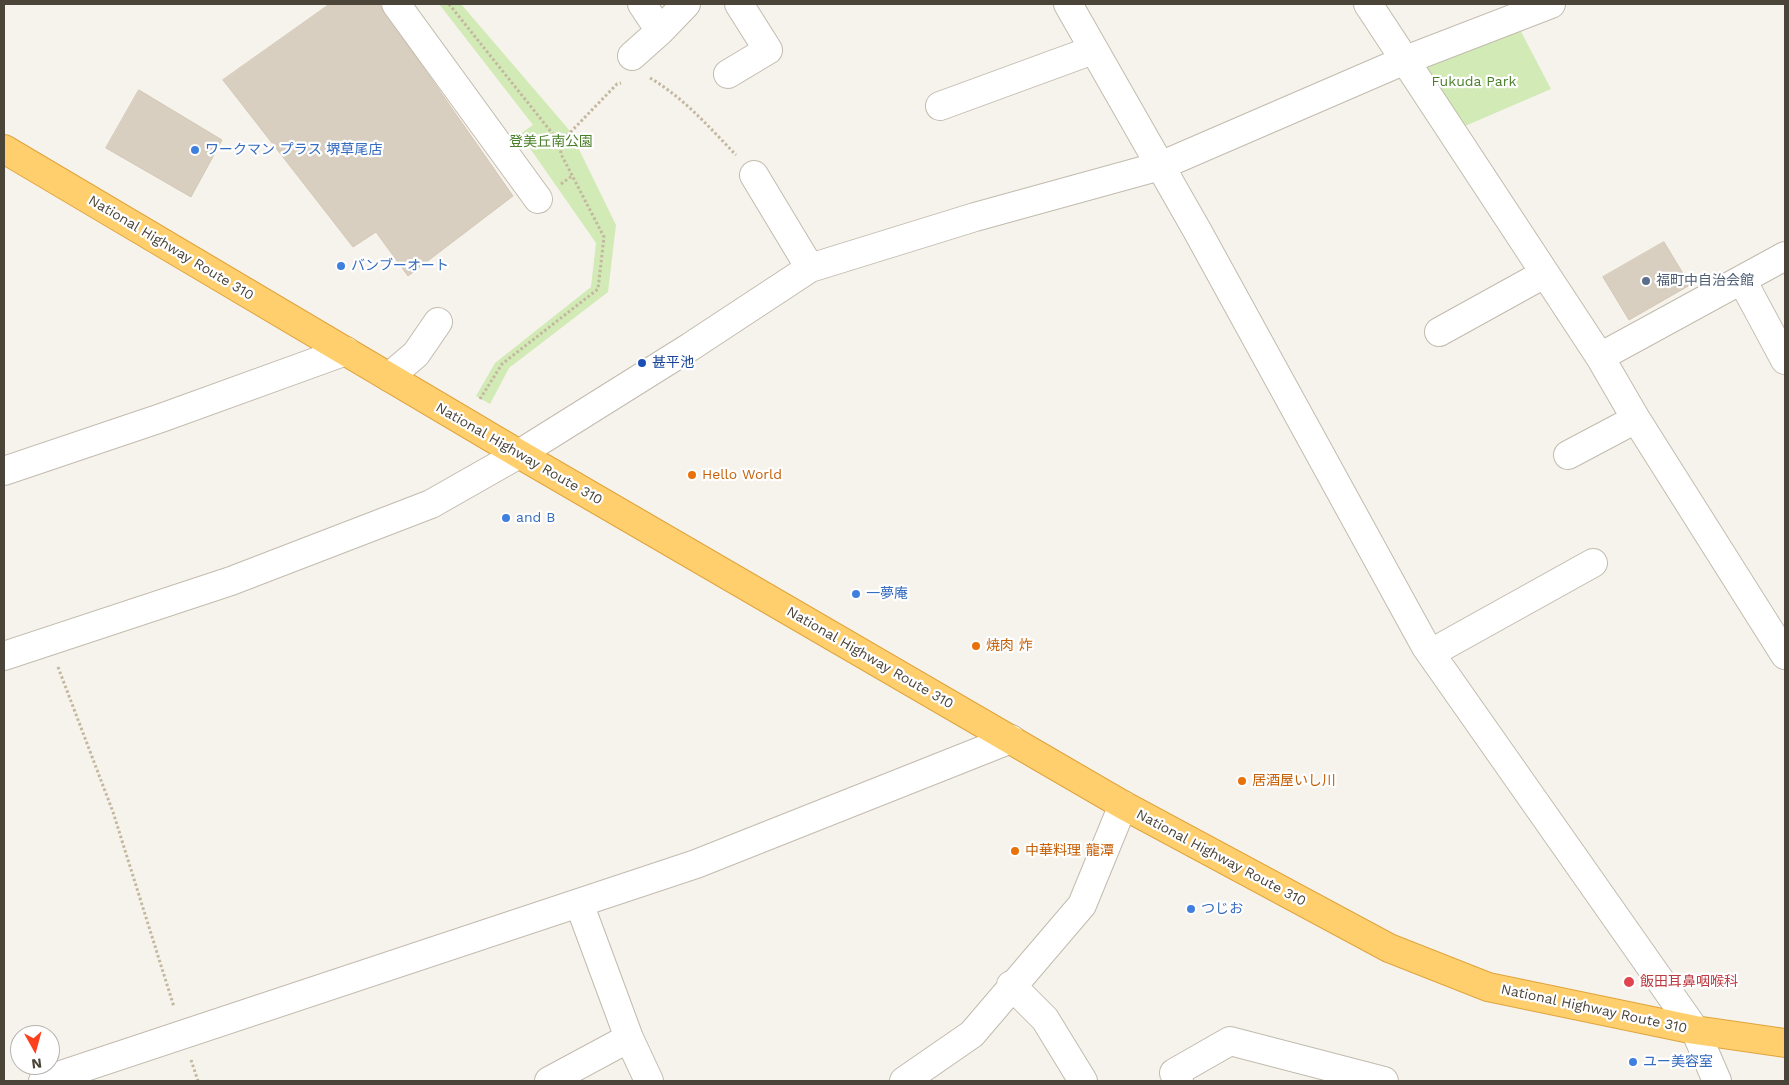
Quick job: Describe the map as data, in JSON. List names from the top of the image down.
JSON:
{
  "streets": {
    "highway": ["National Highway Route 310"]
  },
  "parks": ["Fukuda Park", "登美丘南公園"],
  "places": [
    "ワークマン プラス 堺草尾店",
    "バンブーオート",
    "福町中自治会館",
    "甚平池",
    "Hello World",
    "and B",
    "一夢庵",
    "焼肉 炸",
    "居酒屋いし川",
    "中華料理 龍潭",
    "つじお",
    "飯田耳鼻咽喉科",
    "ユー美容室"
  ],
  "north": "bottom"
}
